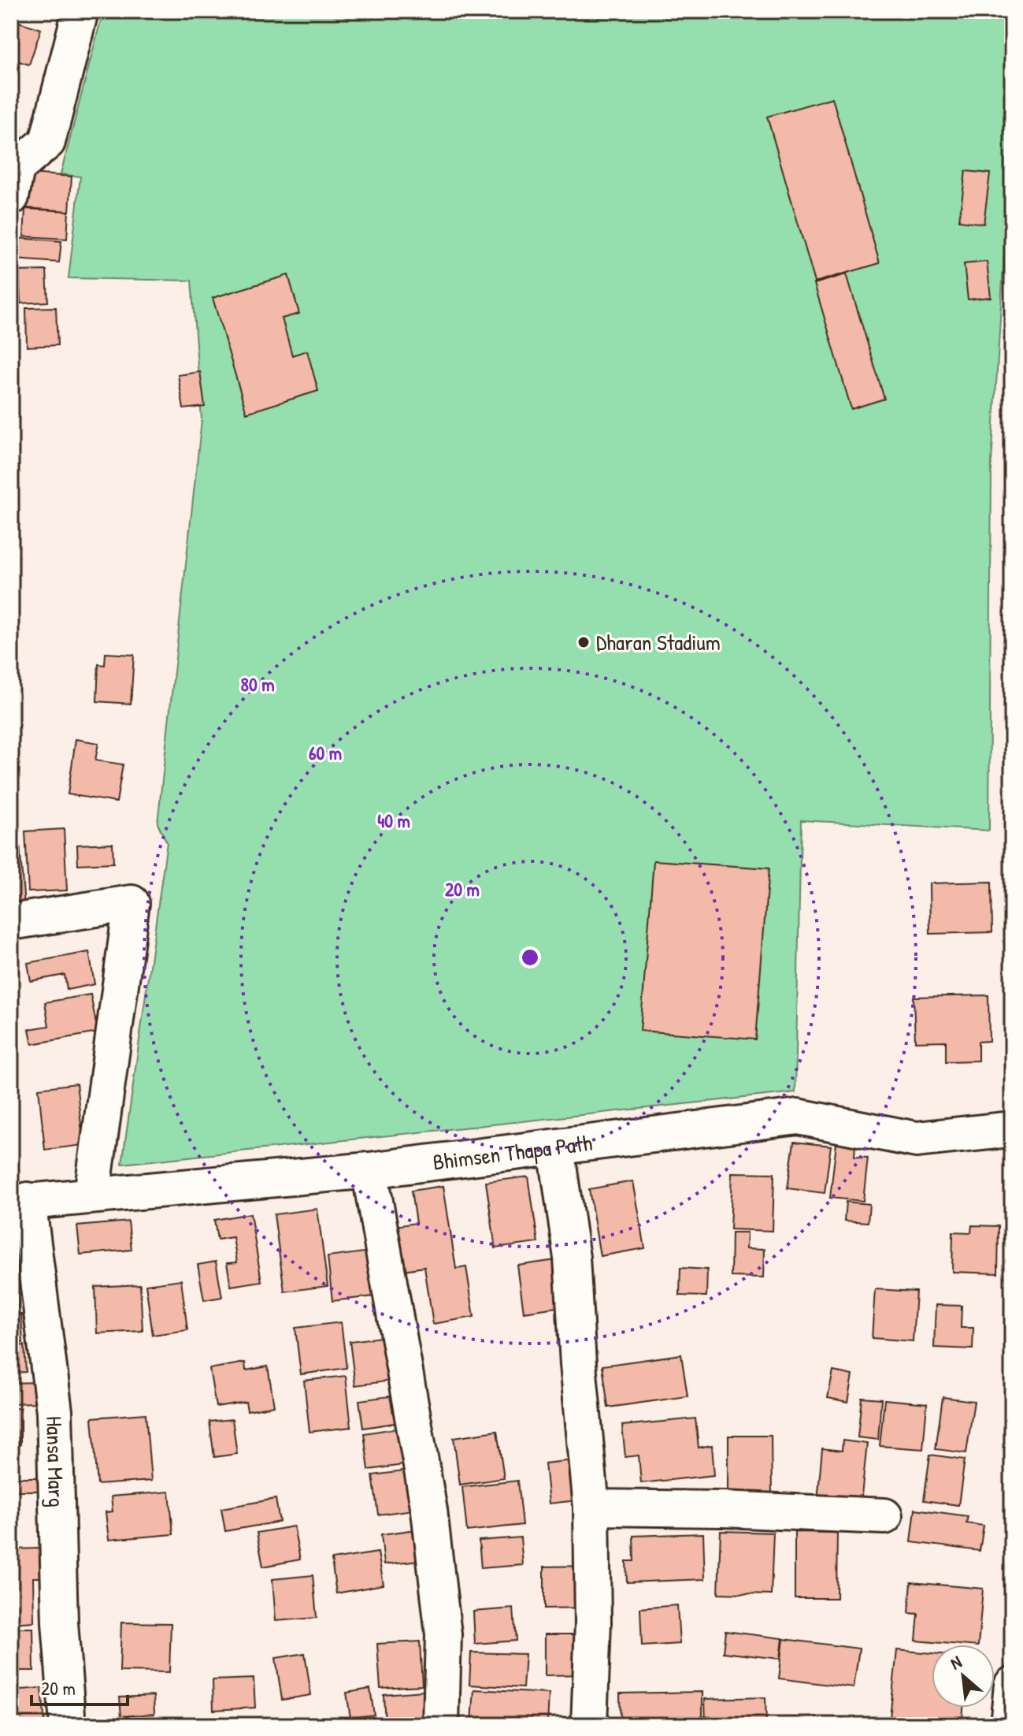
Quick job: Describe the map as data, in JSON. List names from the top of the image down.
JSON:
{
  "streets": {
    "street": ["Bhimsen Thapa Path", "Hansa Marg"]
  },
  "crossings": [
    ["Bhimsen Thapa Path", "Hansa Marg"]
  ],
  "places": ["Dharan Stadium"],
  "scale_bar": "20 m",
  "north": "top left",
  "rings": [
    "80 m",
    "60 m",
    "40 m",
    "20 m"
  ]
}
